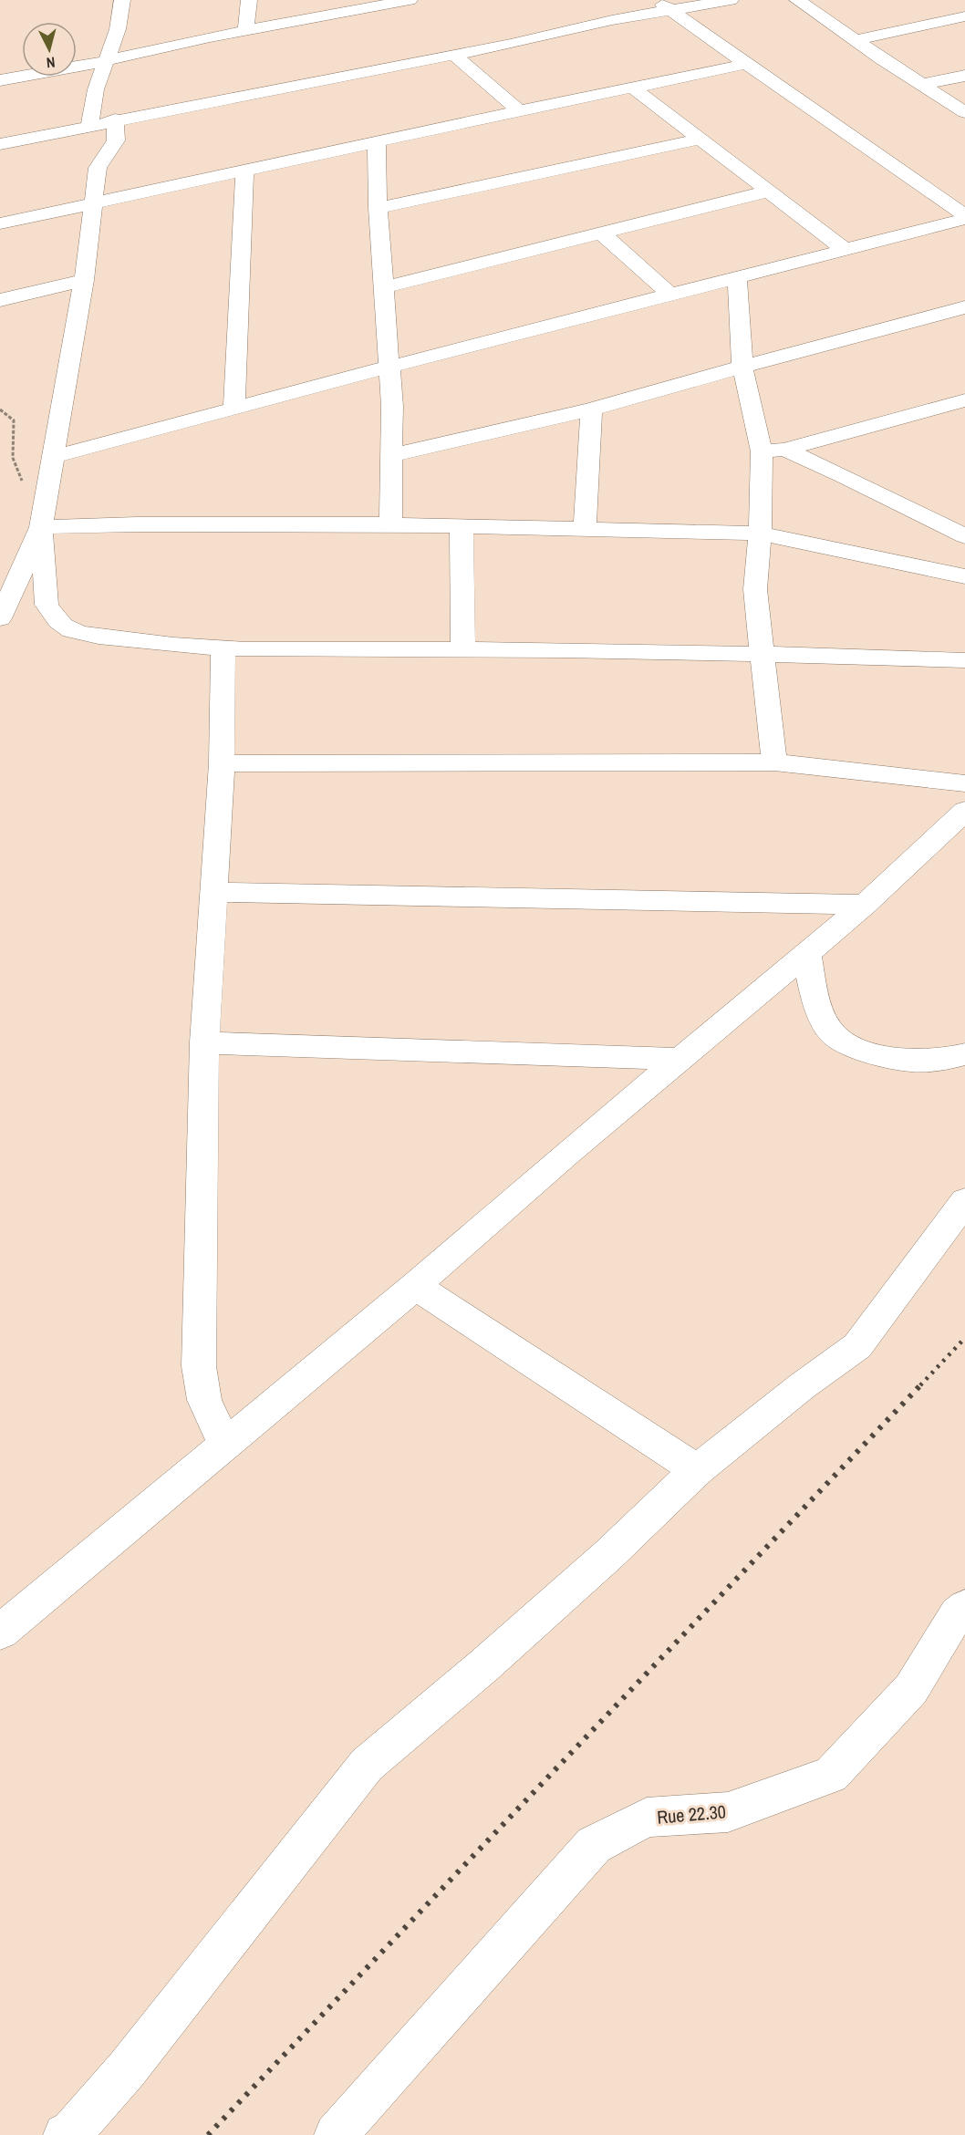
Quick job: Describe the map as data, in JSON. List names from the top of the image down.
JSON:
{
  "streets": {
    "street": ["Rue 22.30"]
  },
  "north": "bottom"
}
